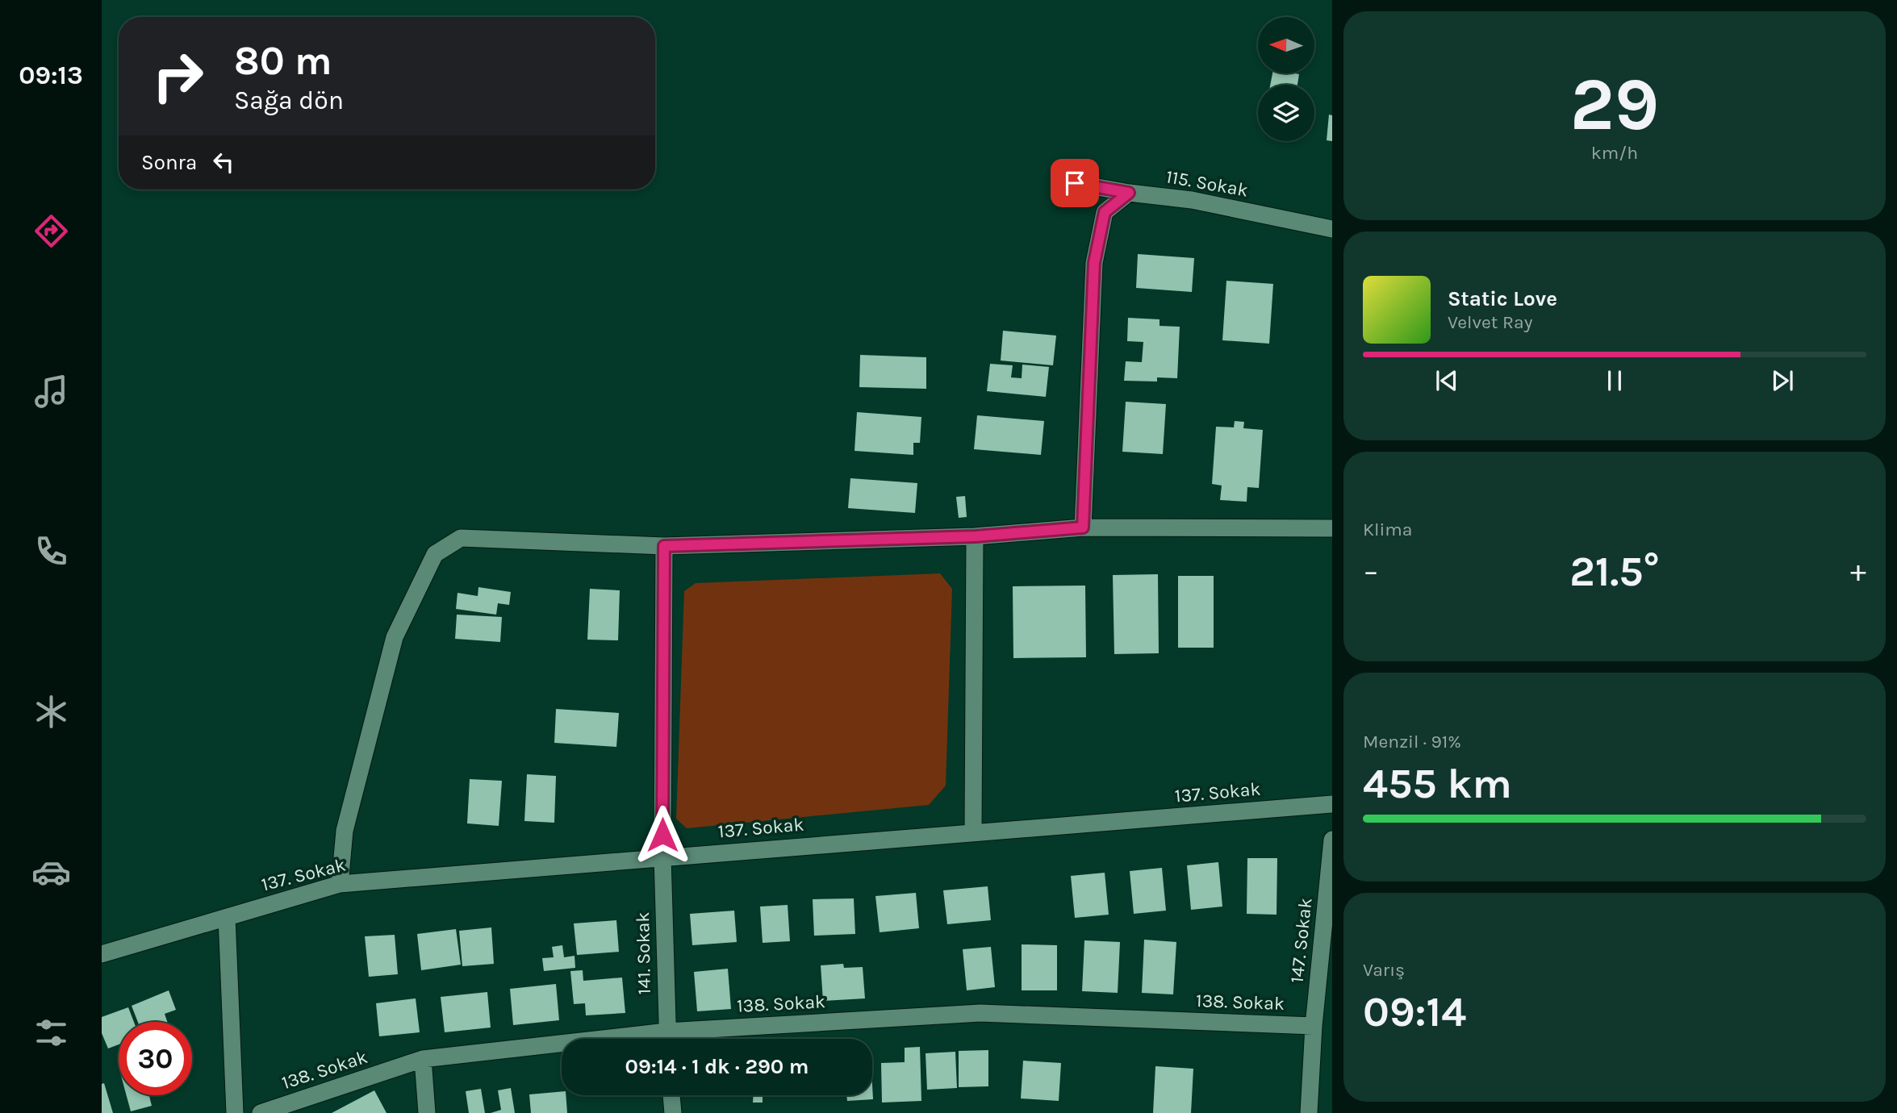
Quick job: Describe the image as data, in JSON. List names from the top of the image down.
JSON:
{
  "streets": {
    "street": [
      "115. Sokak",
      "137. Sokak",
      "147. Sokak",
      "141. Sokak",
      "138. Sokak"
    ]
  },
  "crossings": [
    ["137. Sokak", "141. Sokak"],
    ["147. Sokak", "138. Sokak"]
  ],
  "north": "left",
  "page": {
    "tabs": "09:13",
    "tile": [
      ["29", "km/h"],
      "Klima",
      ["Menzil · 91%", "455 km"],
      ["Varış", "09:14"]
    ],
    "turn": ["80 m", "Sağa dön"],
    "then": "Sonra",
    "song": ["Static Love", "Velvet Ray"],
    "heat": ["−", "21.5°", "+"],
    "limit": "30",
    "trip": "09:14 · 1 dk · 290 m"
  }
}
